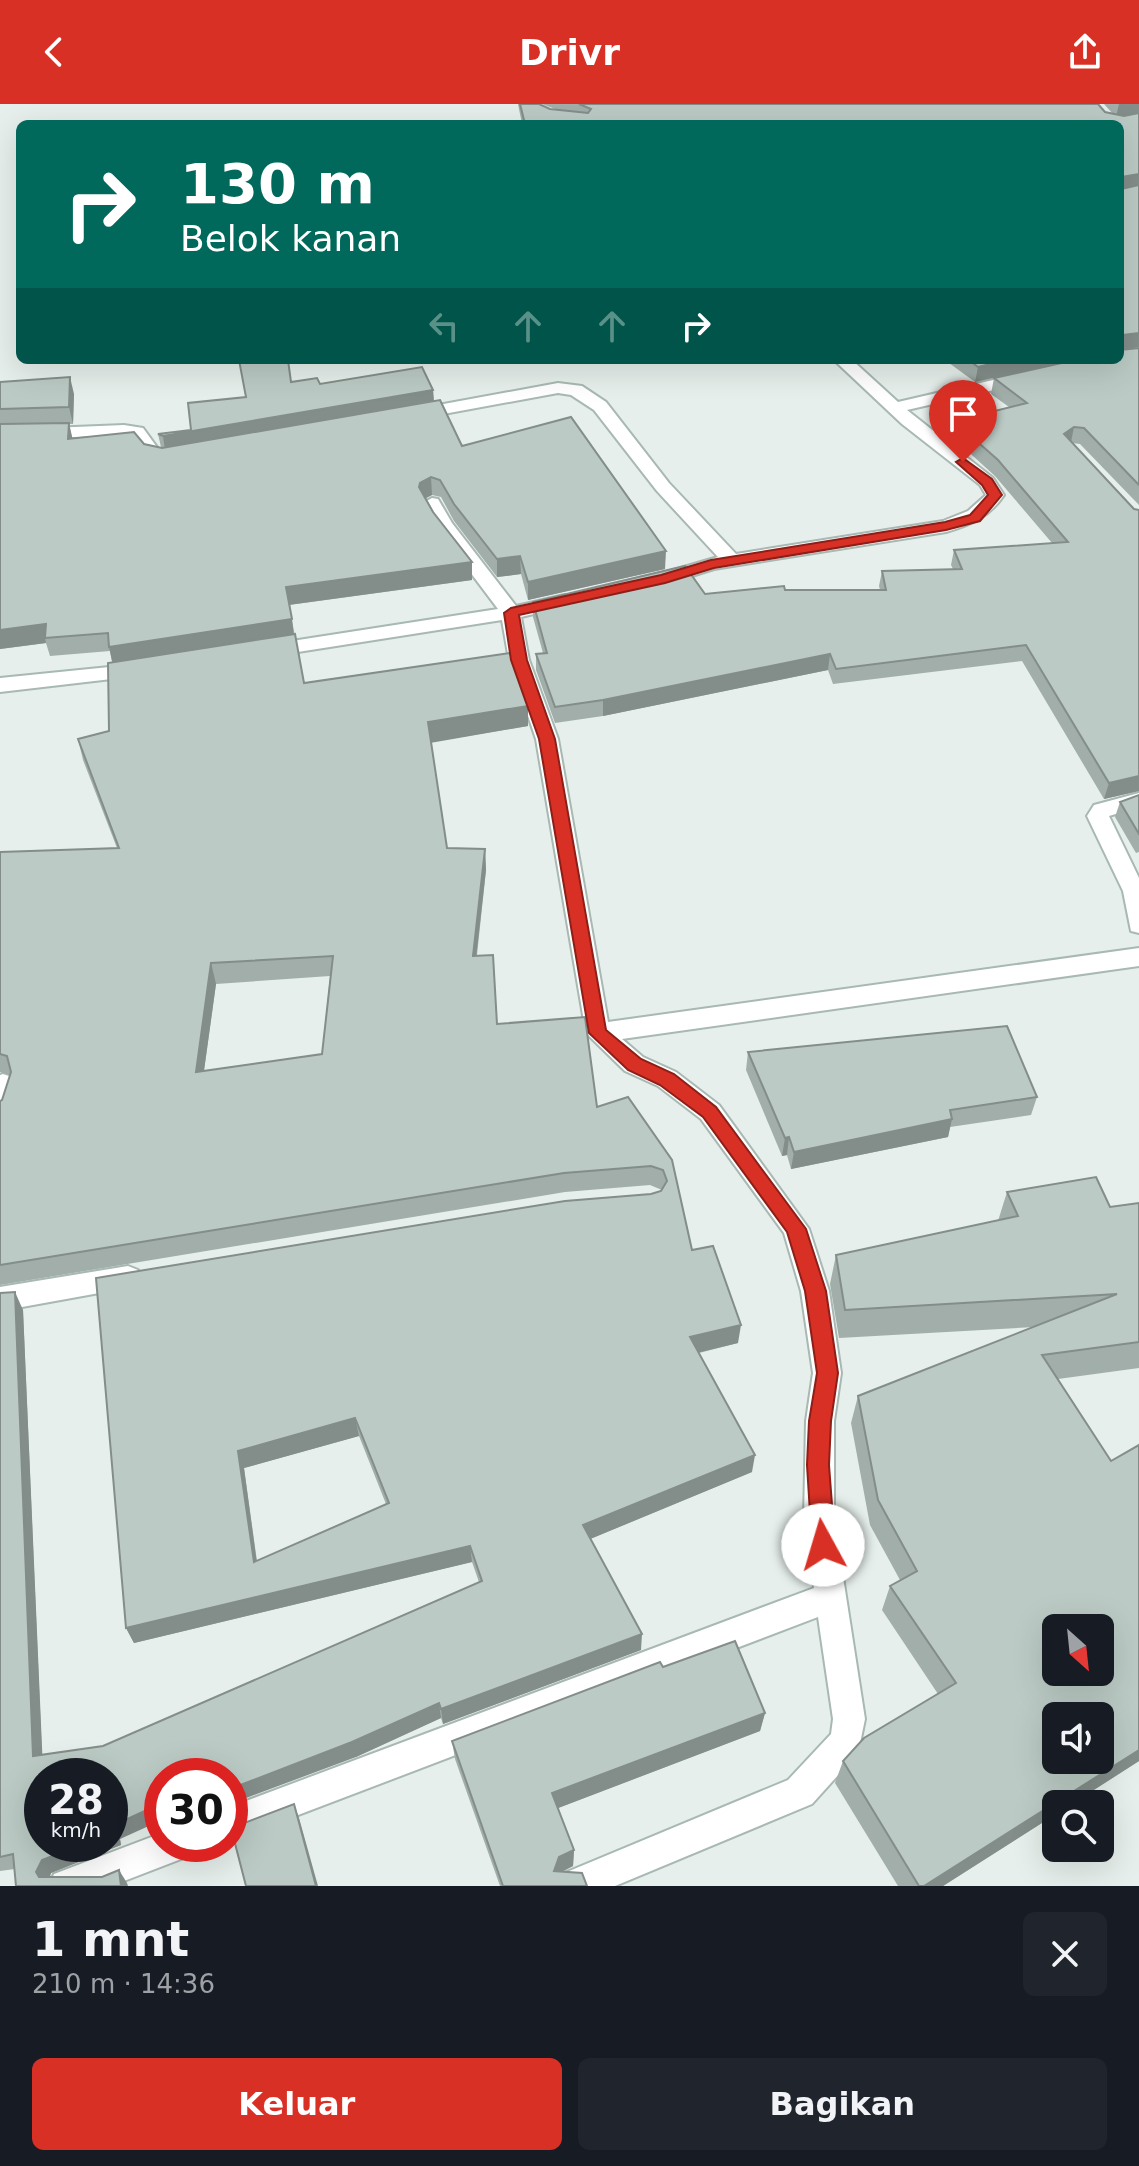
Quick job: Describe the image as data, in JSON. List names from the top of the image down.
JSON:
{
  "north": "bottom right",
  "page": {
    "header": "Drivr",
    "turn": ["130 m", "Belok kanan"],
    "speed": "28 km/h",
    "limit": "30",
    "heading": ["1 mnt", "210 m · 14:36"],
    "buttons": ["Keluar", "Bagikan"]
  }
}
